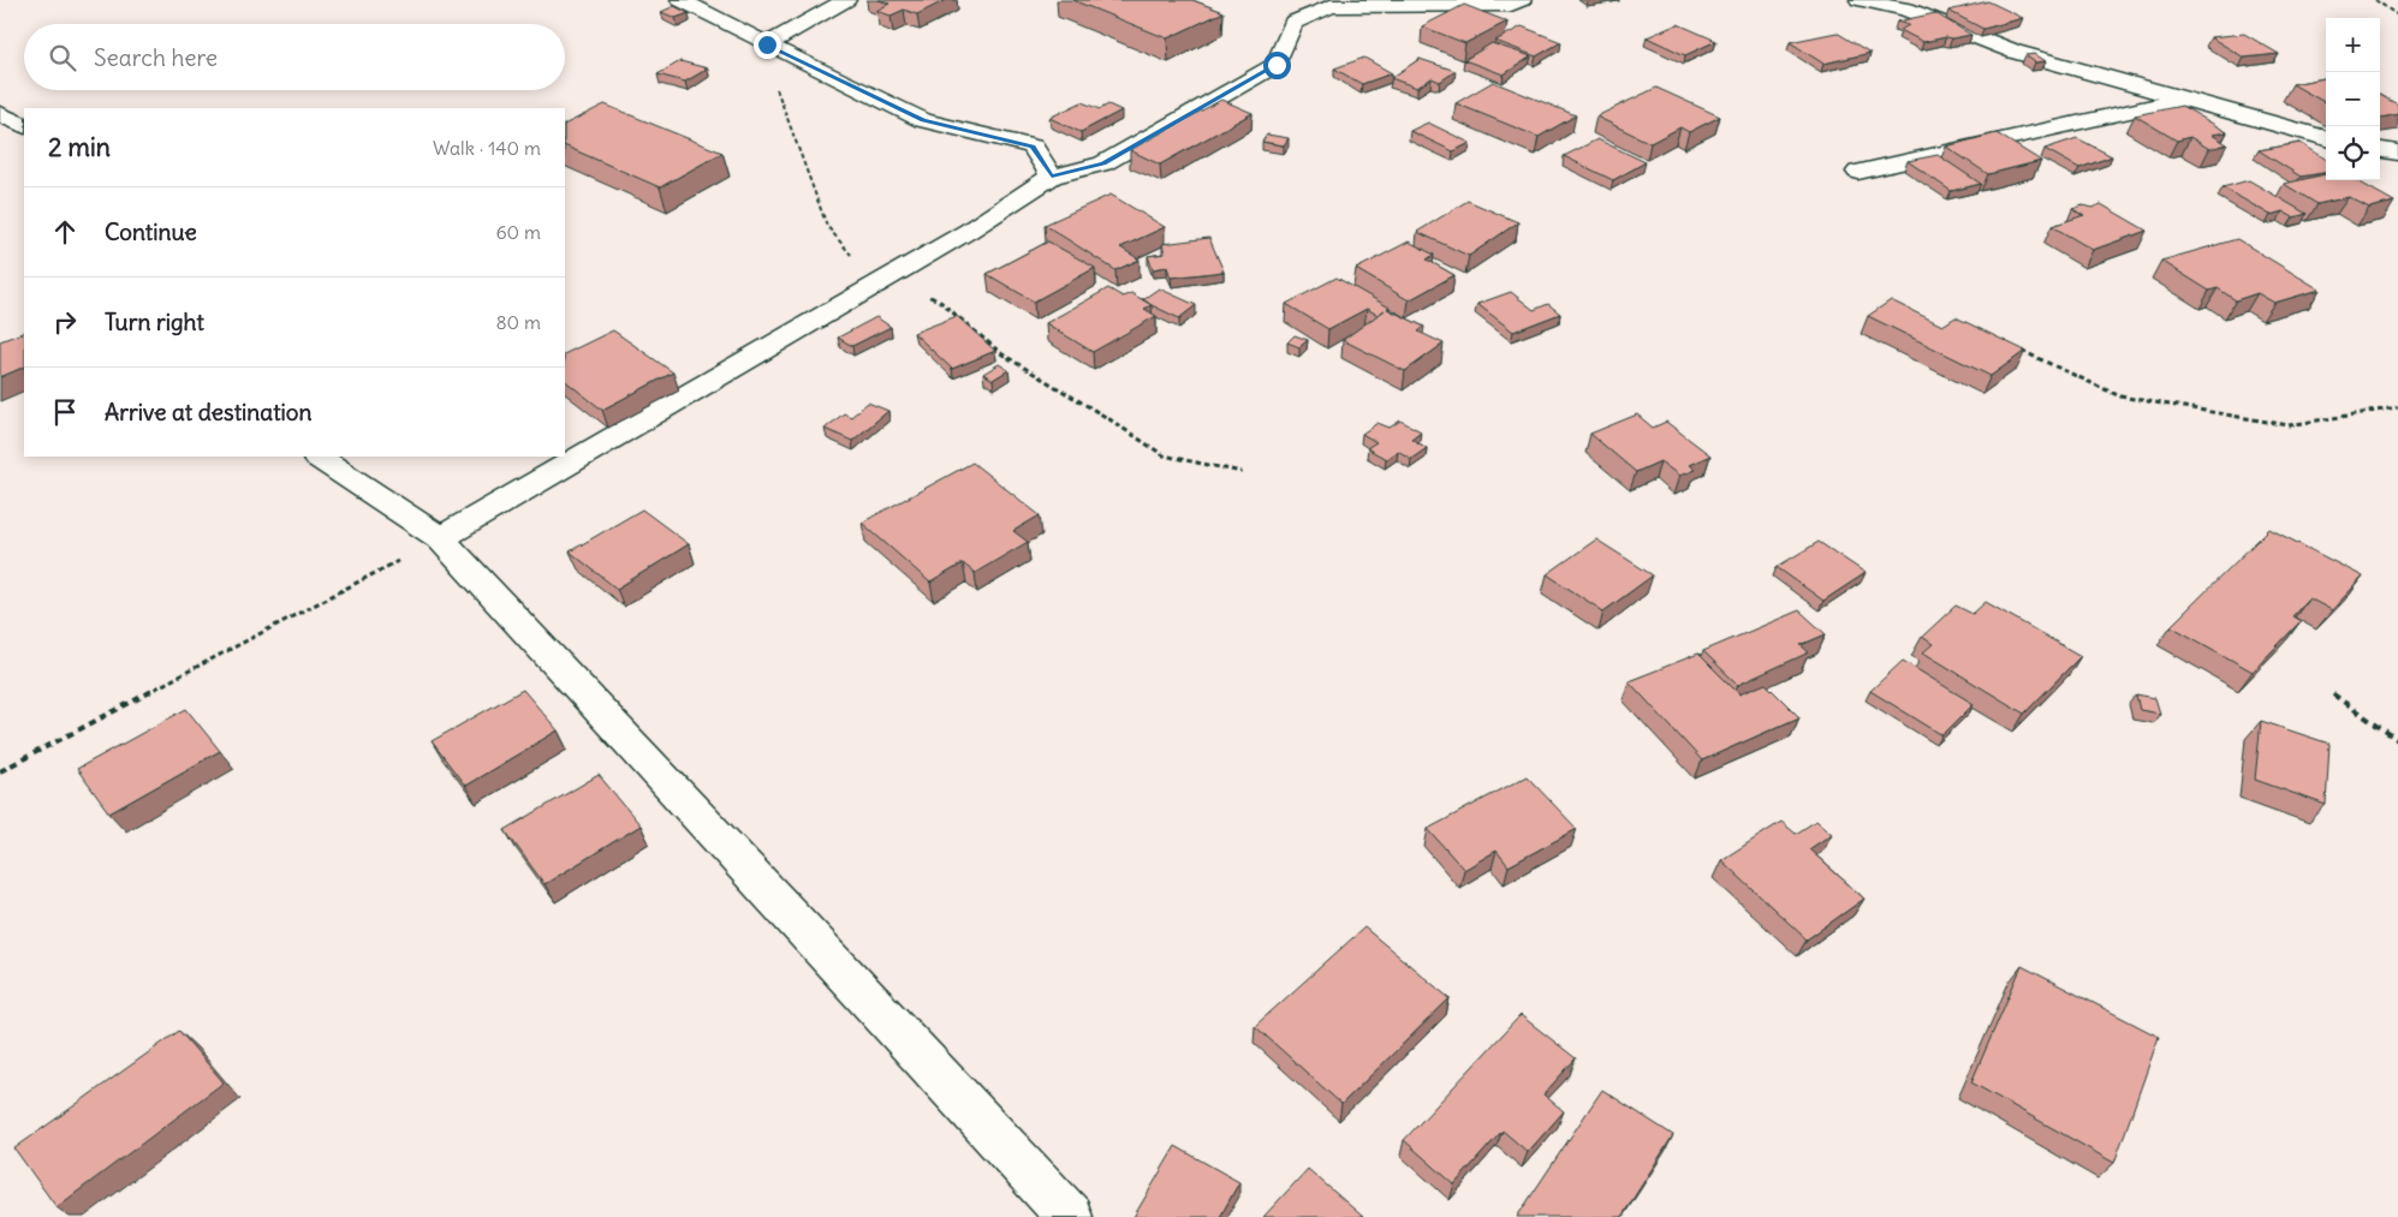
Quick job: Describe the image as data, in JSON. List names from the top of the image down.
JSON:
{
  "page": {
    "map_buttons": ["+", "−"],
    "search": "Search here",
    "heading": ["2 min", "Walk · 140 m"],
    "list": [
      ["Continue", "60 m"],
      ["Turn right", "80 m"],
      "Arrive at destination"
    ]
  }
}
